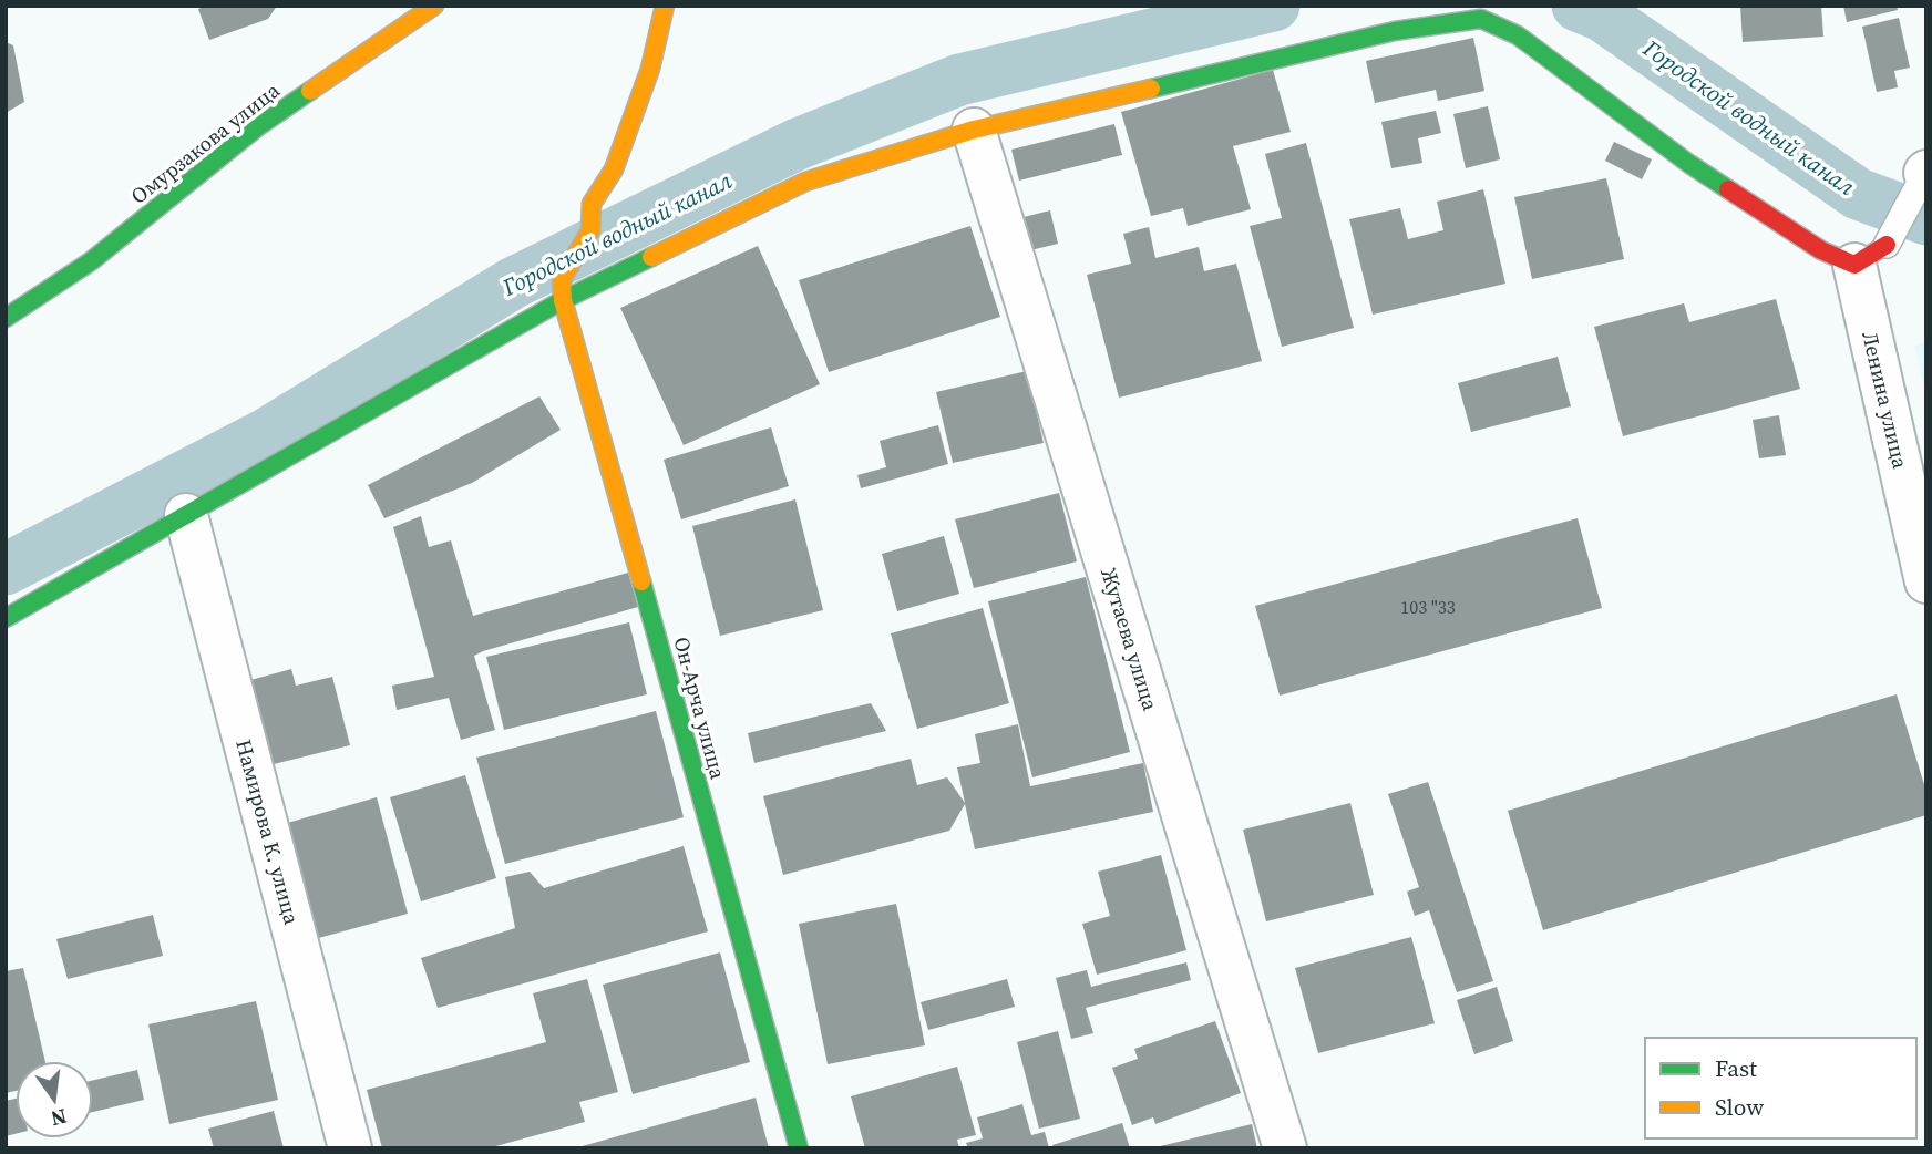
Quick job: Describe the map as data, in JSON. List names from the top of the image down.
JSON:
{
  "streets": {
    "street": [
      "Омурзакова улица",
      "Ленина улица",
      "Жутаева улица",
      "Он-Арча улица",
      "Намирова К. улица"
    ]
  },
  "water": ["Городской водный канал"],
  "house_numbers": ["103 \"33"],
  "legend": ["Fast", "Slow"],
  "north": "bottom"
}
